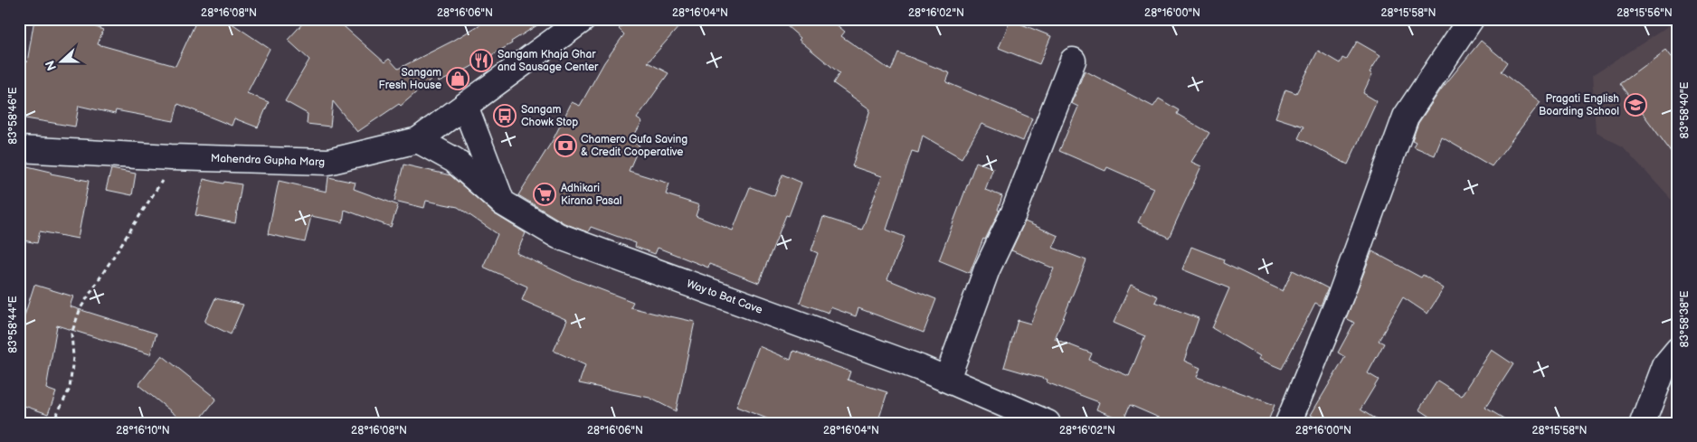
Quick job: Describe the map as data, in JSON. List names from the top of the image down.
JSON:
{
  "streets": {
    "main road": ["Mahendra Gupha Marg", "Way to Bat Cave"]
  },
  "crossings": [
    ["Mahendra Gupha Marg", "Way to Bat Cave"]
  ],
  "places": {
    "restaurant": ["Sangam Khaja Ghar and Sausage Center"],
    "shop": ["Sangam Fresh House"],
    "school or university": ["Pragati English Boarding School"],
    "bus stop": ["Sangam Chowk Stop"],
    "bank": ["Chamero Gufa Saving & Credit Cooperative"],
    "supermarket": ["Adhikari Kirana Pasal"]
  },
  "north": "left",
  "coordinates": [
    "28°16'08\"N",
    "28°16'06\"N",
    "28°16'04\"N",
    "28°16'02\"N",
    "28°16'00\"N",
    "28°15'58\"N",
    "28°15'56\"N",
    "83°58'40\"E",
    "83°58'46\"E",
    "83°58'38\"E",
    "83°58'44\"E",
    "28°16'10\"N"
  ]
}
